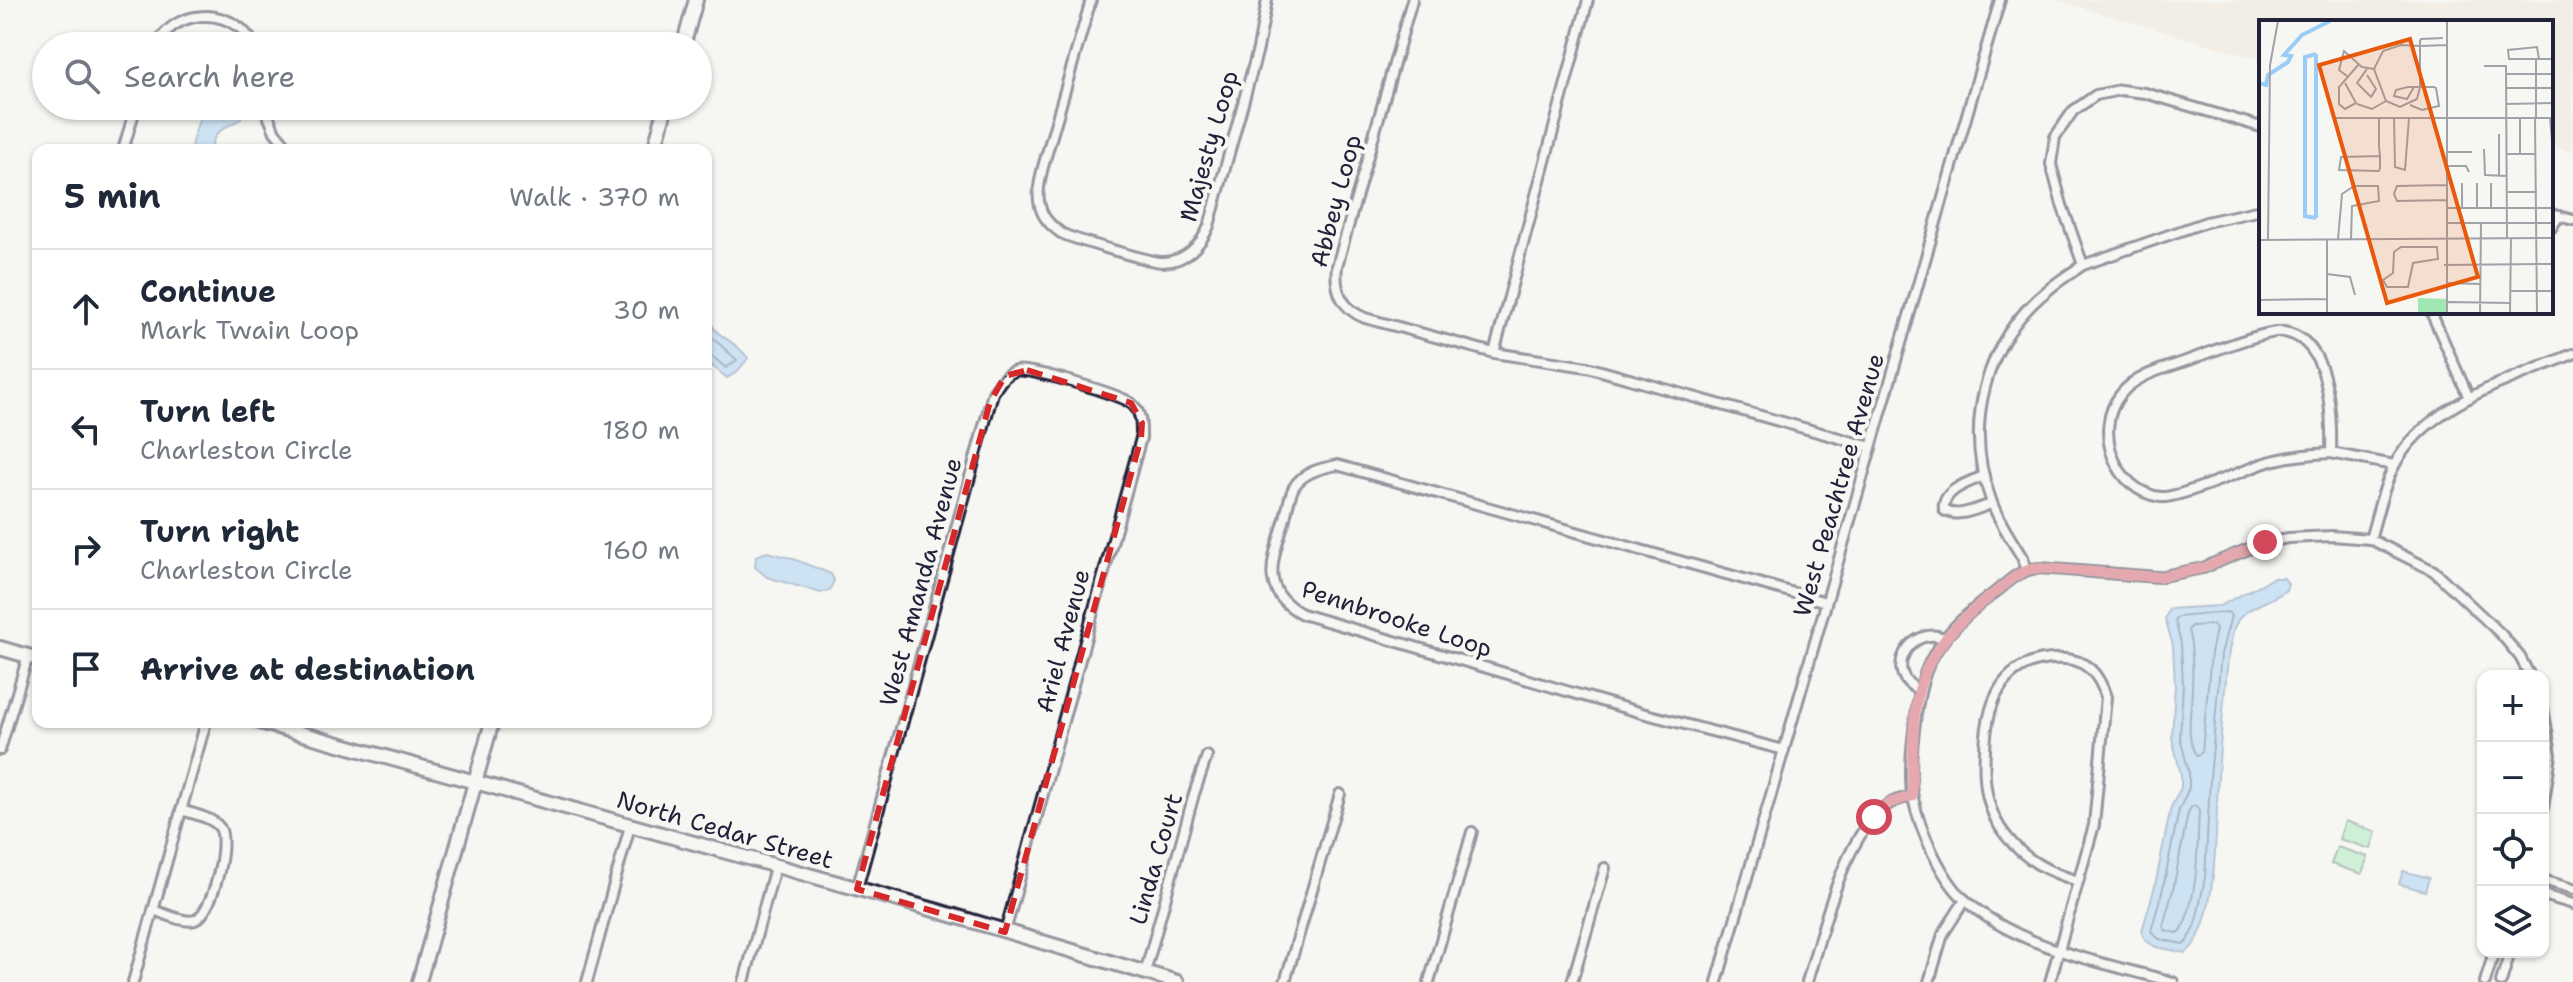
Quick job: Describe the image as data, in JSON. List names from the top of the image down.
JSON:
{
  "streets": {
    "street": [
      "Majesty Loop",
      "Abbey Loop",
      "West Peachtree Avenue",
      "West Amanda Avenue",
      "Pennbrooke Loop",
      "Ariel Avenue",
      "North Cedar Street",
      "Linda Court"
    ]
  },
  "crossings": [
    ["Abbey Loop", "West Peachtree Avenue"],
    ["West Peachtree Avenue", "Pennbrooke Loop"],
    ["West Amanda Avenue", "Ariel Avenue"],
    ["West Amanda Avenue", "North Cedar Street"],
    ["Ariel Avenue", "North Cedar Street"],
    ["North Cedar Street", "Linda Court"]
  ],
  "page": {
    "search": "Search here",
    "heading": ["5 min", "Walk · 370 m"],
    "list": [
      ["Continue", "Mark Twain Loop", "30 m"],
      ["Turn left", "Charleston Circle", "180 m"],
      ["Turn right", "Charleston Circle", "160 m"],
      "Arrive at destination"
    ],
    "map_buttons": ["+", "−"]
  }
}
